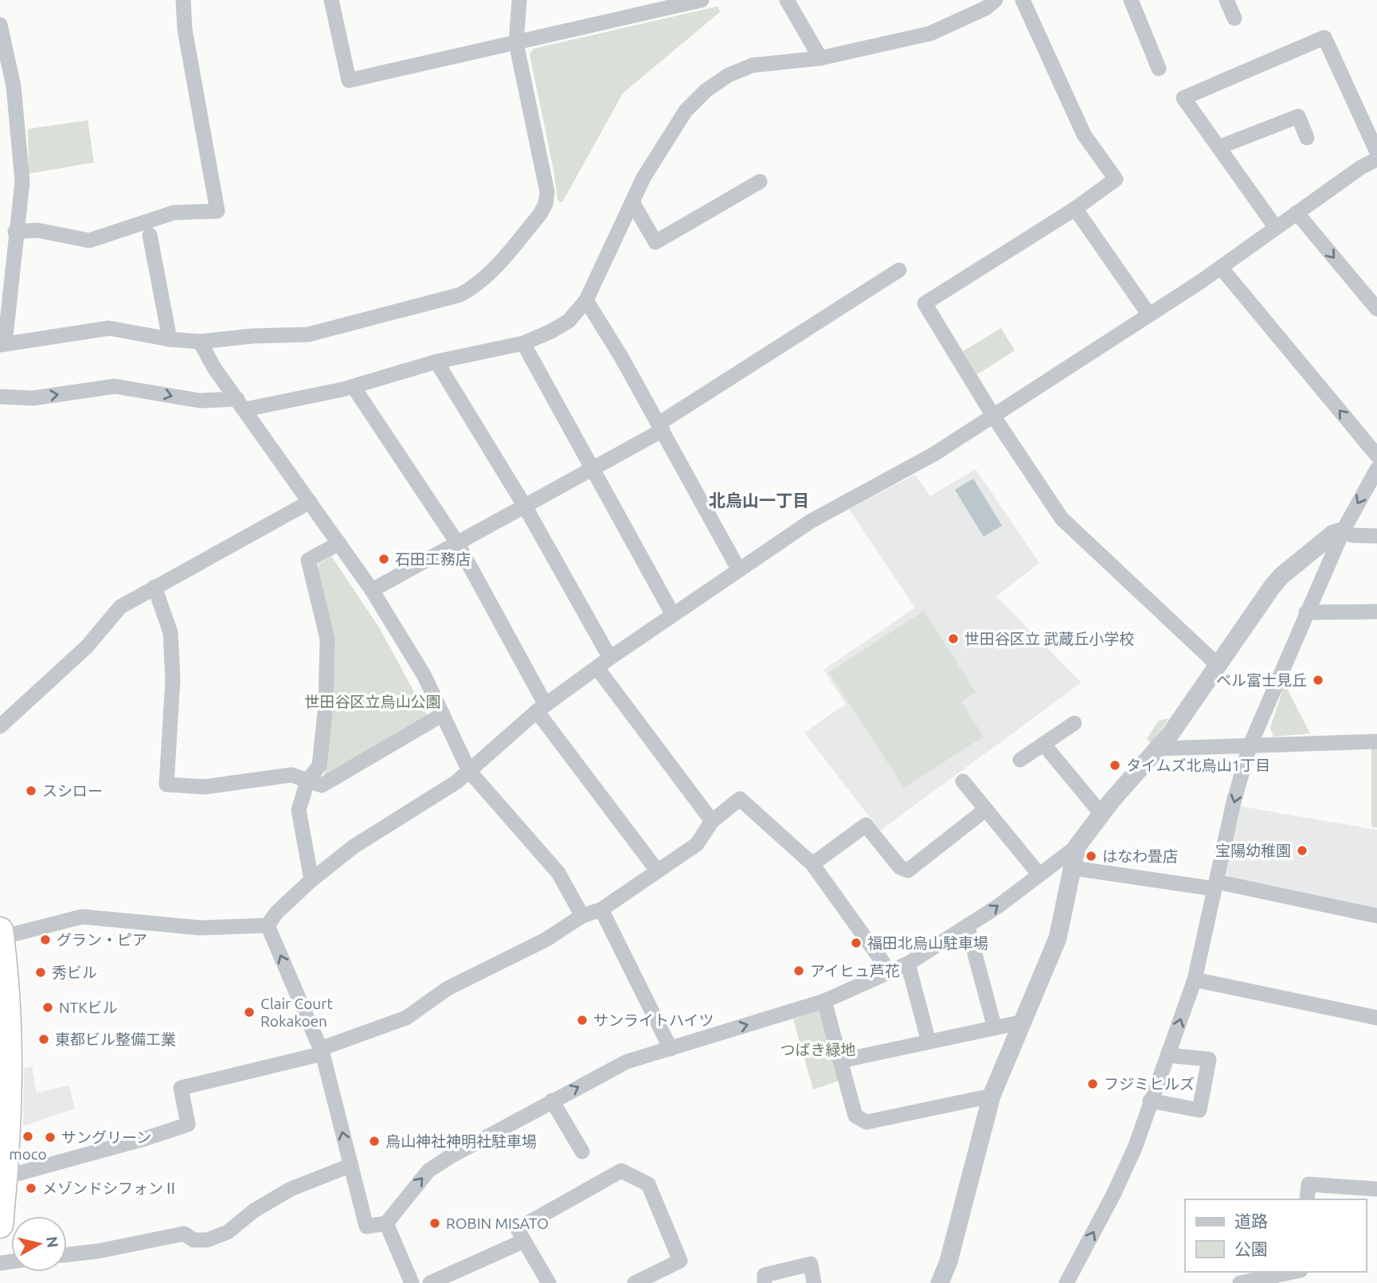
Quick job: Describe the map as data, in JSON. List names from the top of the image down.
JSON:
{
  "districts": ["北烏山一丁目"],
  "parks": ["世田谷区立烏山公園", "つばき緑地"],
  "places": [
    "石田工務店",
    "世田谷区立 武蔵丘小学校",
    "ベル富士見丘",
    "タイムズ北烏山1丁目",
    "スシロー",
    "宝陽幼稚園",
    "はなわ畳店",
    "グラン・ピア",
    "福田北烏山駐車場",
    "アイヒュ芦花",
    "秀ビル",
    "NTKビル",
    "Clair Court Rokakoen",
    "サンライトハイツ",
    "東都ビル整備工業",
    "フジミヒルズ",
    "moco",
    "サングリーン",
    "烏山神社神明社駐車場",
    "メゾンドシフォンⅡ",
    "ROBIN MISATO"
  ],
  "legend": ["道路", "公園"],
  "north": "right"
}
